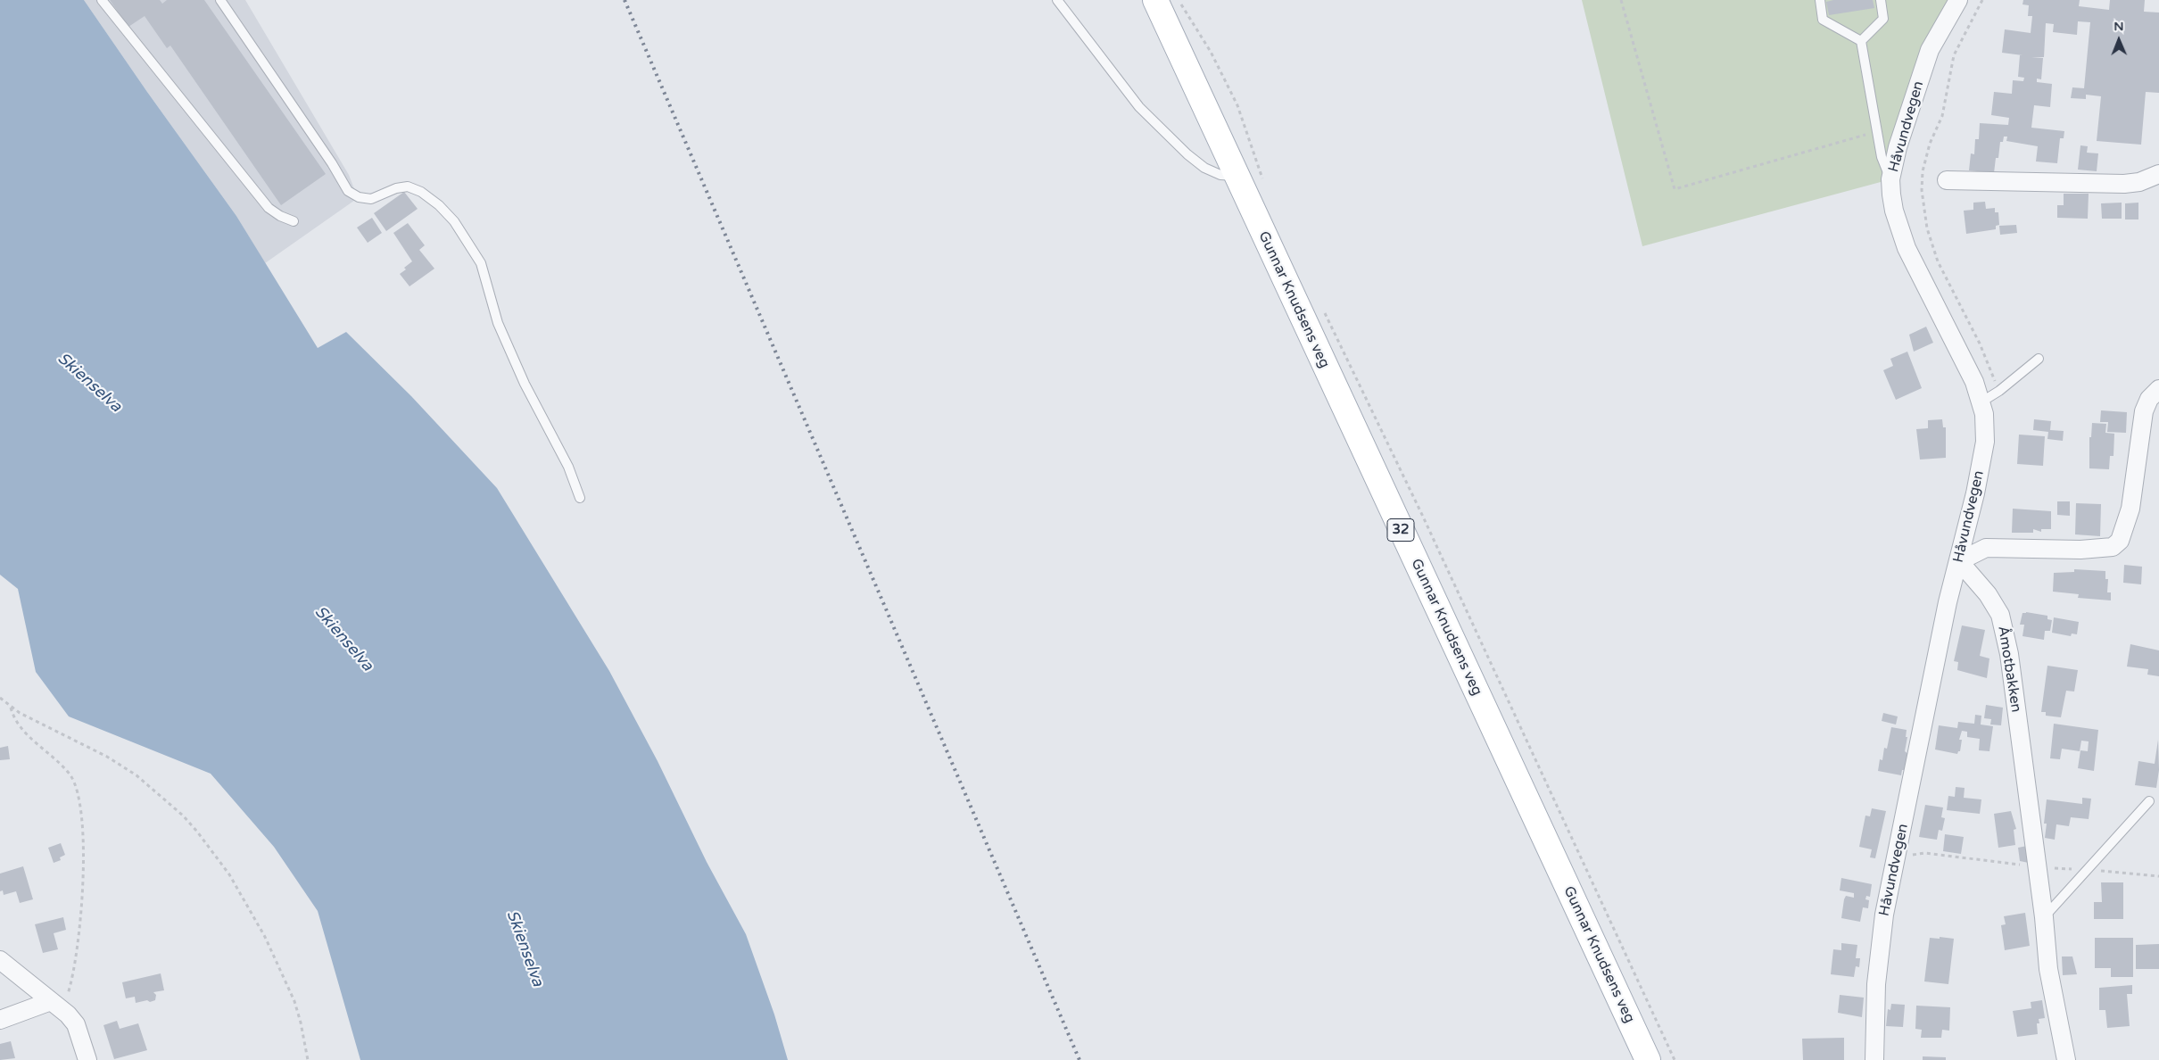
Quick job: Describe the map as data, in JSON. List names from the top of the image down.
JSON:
{
  "streets": {
    "main road": ["Gunnar Knudsens veg", "32"],
    "street": ["Håvundvegen", "Åmotbakken"]
  },
  "crossings": [
    ["Håvundvegen", "Åmotbakken"]
  ],
  "water": ["Skienselva"],
  "north": "top"
}
